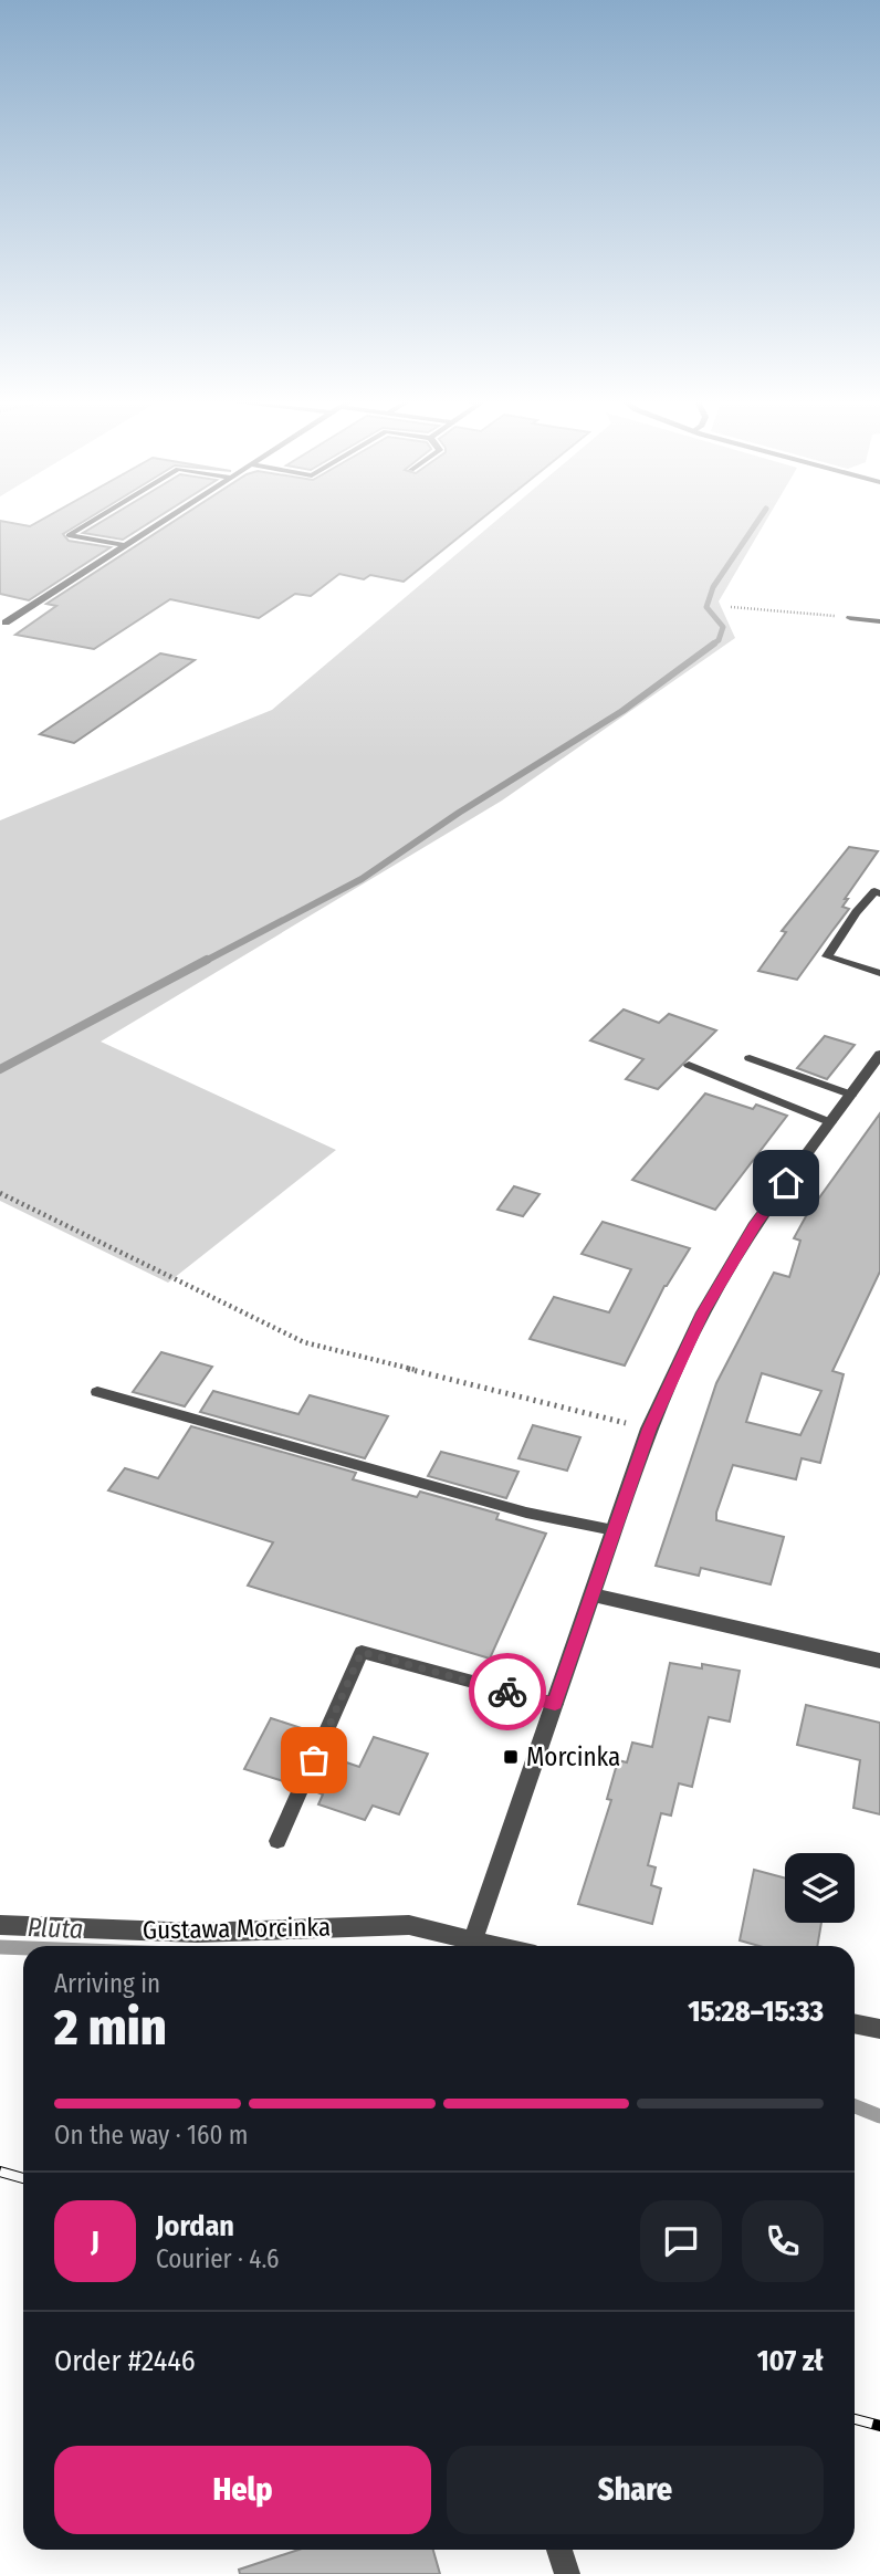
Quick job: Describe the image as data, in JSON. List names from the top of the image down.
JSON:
{
  "streets": {
    "street": ["Gustawa Morcinka"]
  },
  "water": ["Pluta"],
  "places": {
    "transit": ["Morcinka"]
  },
  "page": {
    "heading": ["2 min", "Arriving in", "15:28–15:33"],
    "panel": [
      "Jordan",
      "Courier · 4.6",
      "Order #2446",
      "107 zł"
    ],
    "bar": "On the way · 160 m",
    "round": "J",
    "buttons": ["Help", "Share"]
  }
}
